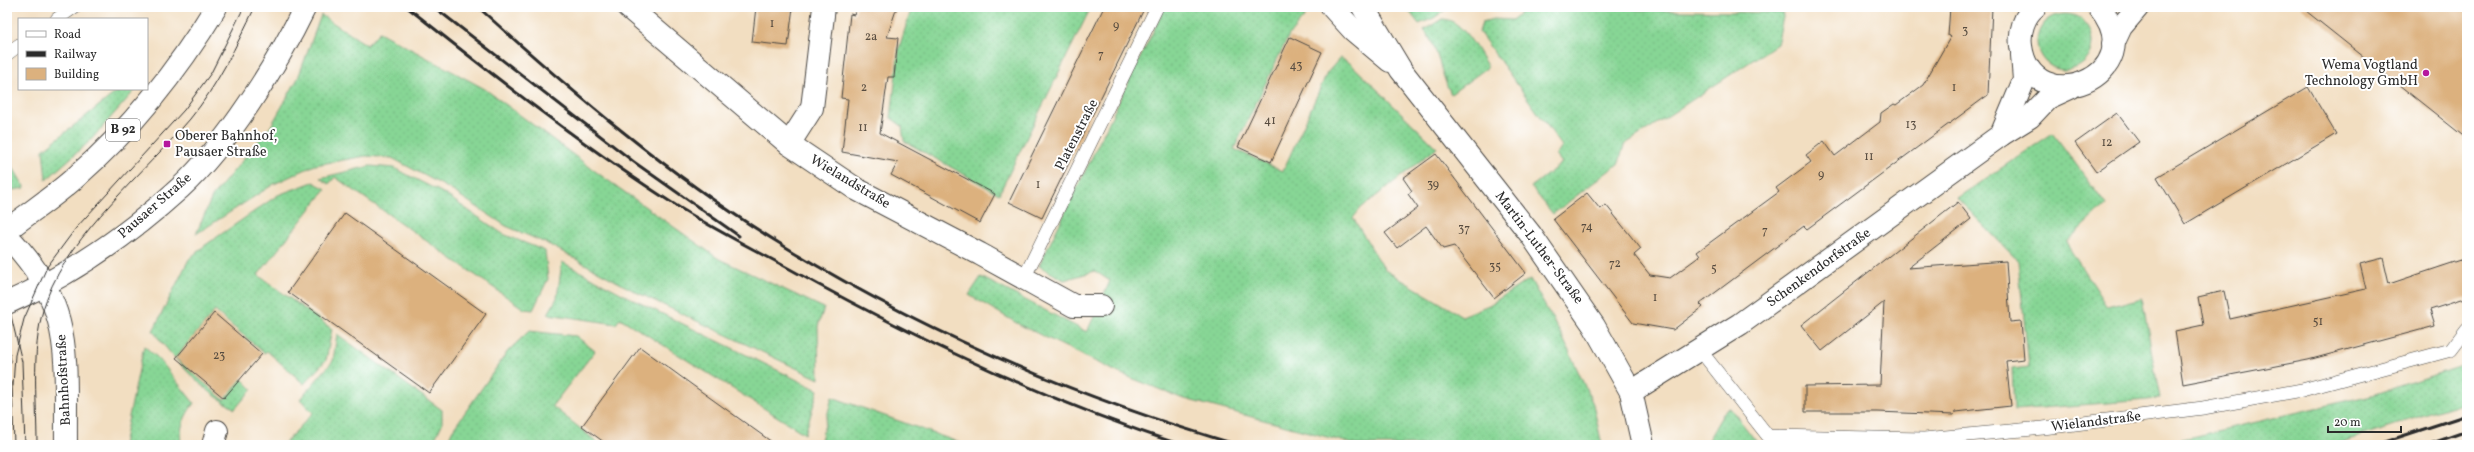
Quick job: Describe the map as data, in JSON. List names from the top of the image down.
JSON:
{
  "streets": {
    "street": [
      "B 92",
      "Wielandstraße",
      "Pausaer Straße",
      "Martin-Luther-Straße",
      "Schenkendorfstraße",
      "Bahnhofstraße"
    ],
    "lane": ["Platenstraße"]
  },
  "crossings": [
    ["Platenstraße", "Wielandstraße"],
    ["Wielandstraße", "Schenkendorfstraße"],
    ["Pausaer Straße", "Bahnhofstraße"],
    ["Martin-Luther-Straße", "Schenkendorfstraße"]
  ],
  "places": {
    "other": ["Wema Vogtland Technology GmbH"],
    "transit": ["Oberer Bahnhof, Pausaer Straße"]
  },
  "house_numbers": [
    "1",
    "9",
    "3",
    "2a",
    "7",
    "43",
    "2",
    "1",
    "41",
    "13",
    "11",
    "12",
    "11",
    "9",
    "1",
    "39",
    "74",
    "37",
    "7",
    "72",
    "35",
    "5",
    "1",
    "51",
    "23"
  ],
  "legend": ["Road", "Railway", "Building"],
  "scale_bar": "20 m"
}
